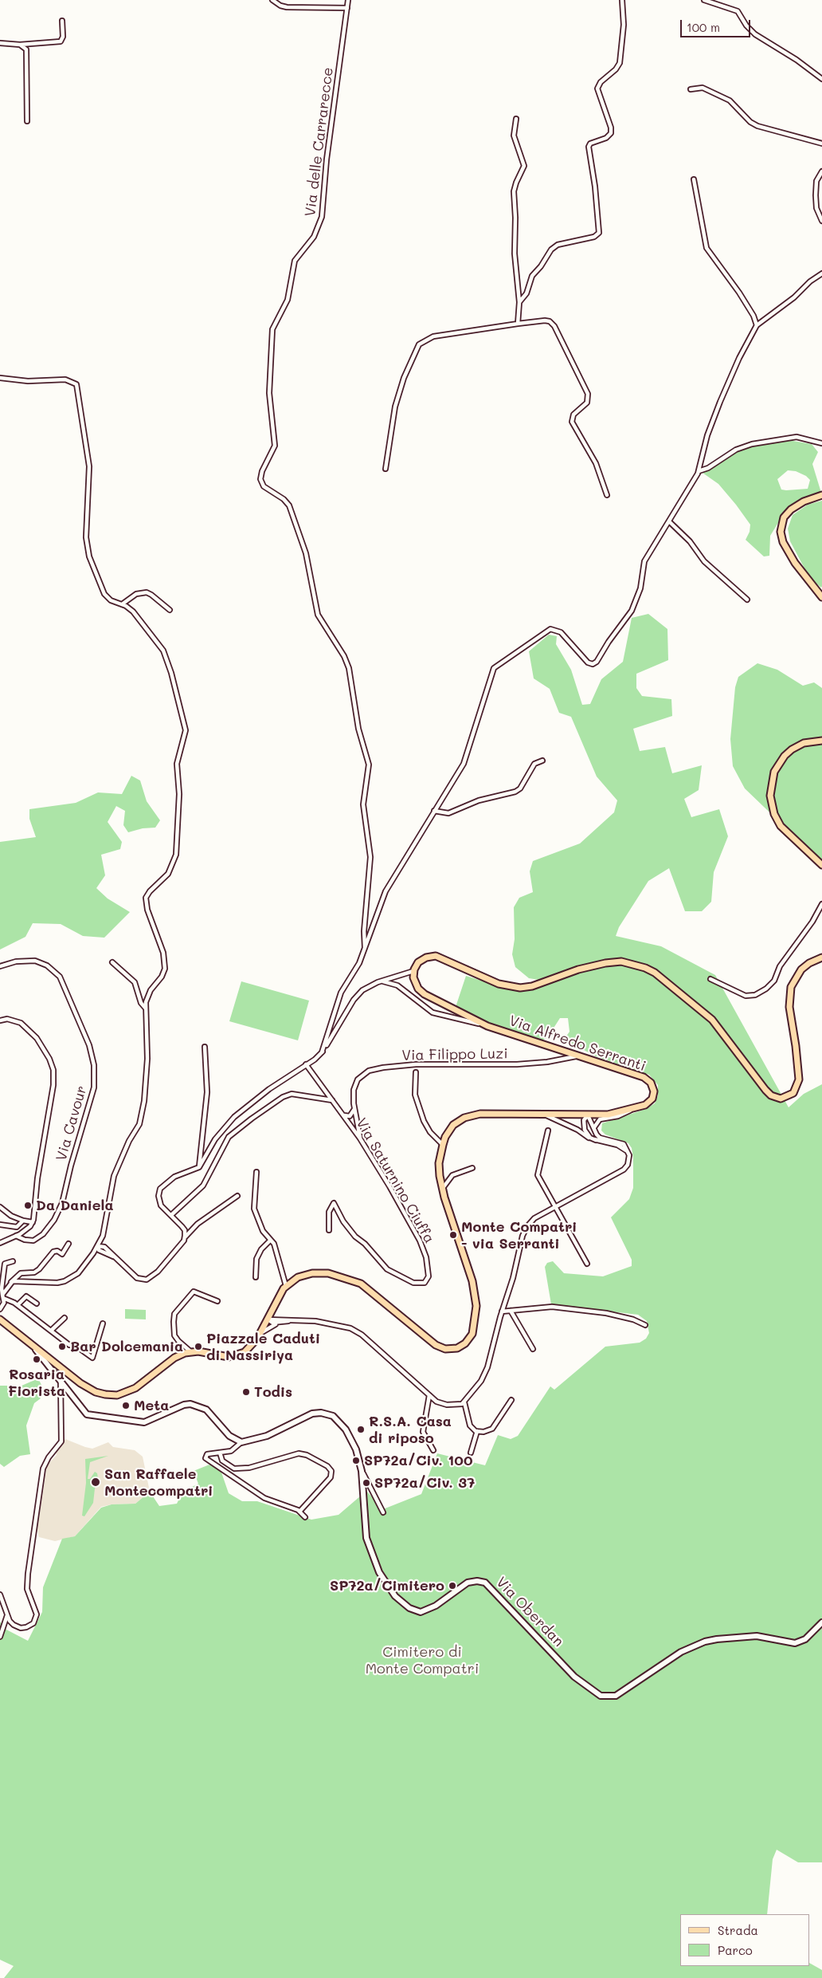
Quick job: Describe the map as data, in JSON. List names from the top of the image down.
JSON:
{
  "streets": {
    "main road": ["Via Alfredo Serranti"],
    "street": [
      "Via delle Carrarecce",
      "Via Filippo Luzi",
      "Via Cavour",
      "Via Saturnino Ciuffa",
      "Via Oberdan"
    ]
  },
  "crossings": [
    ["Via Alfredo Serranti", "Via Filippo Luzi"],
    ["Via Filippo Luzi", "Via Saturnino Ciuffa"]
  ],
  "parks": ["Cimitero di Monte Compatri"],
  "places": [
    "Da Daniela",
    "Monte Compatri - via Serranti",
    "Bar Dolcemania",
    "Piazzale Caduti di Nassiriya",
    "Rosaria Fiorista",
    "Todis",
    "Meta",
    "R.S.A. Casa di riposo",
    "SP72a/Civ. 100",
    "San Raffaele Montecompatri",
    "SP72a/Civ. 37",
    "SP72a/Cimitero"
  ],
  "legend": ["Strada", "Parco"],
  "scale_bar": "100 m"
}
